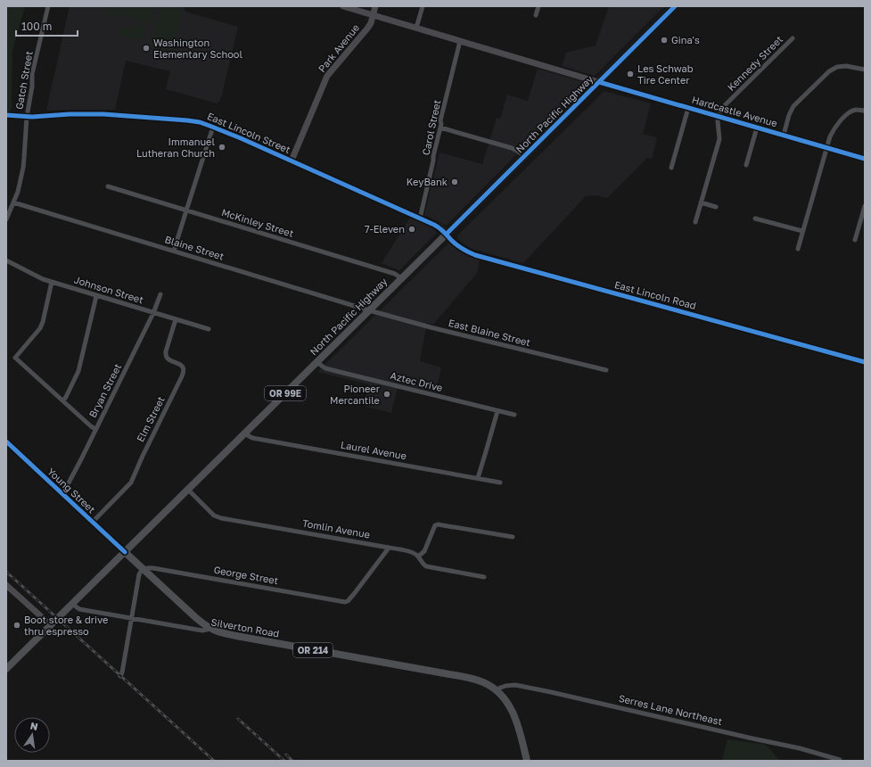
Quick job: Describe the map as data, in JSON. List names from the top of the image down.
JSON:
{
  "streets": {
    "main road": [
      "North Pacific Highway",
      "OR 99E",
      "Young Street",
      "Silverton Road",
      "OR 214"
    ],
    "street": [
      "Park Avenue",
      "Kennedy Street",
      "Gatch Street",
      "Hardcastle Avenue",
      "Carol Street",
      "East Lincoln Street",
      "McKinley Street",
      "Blaine Street",
      "Johnson Street",
      "East Lincoln Road",
      "East Blaine Street",
      "Aztec Drive",
      "Bryan Street",
      "Elm Street",
      "Laurel Avenue",
      "Tomlin Avenue",
      "George Street",
      "Serres Lane Northeast"
    ]
  },
  "crossings": [
    ["Park Avenue", "Hardcastle Avenue"],
    ["Park Avenue", "East Lincoln Street"],
    ["Kennedy Street", "Hardcastle Avenue"],
    ["Gatch Street", "East Lincoln Street"],
    ["Gatch Street", "Blaine Street"],
    ["Hardcastle Avenue", "North Pacific Highway"],
    ["Hardcastle Avenue", "Carol Street"],
    ["North Pacific Highway", "East Lincoln Street"],
    ["North Pacific Highway", "McKinley Street"],
    ["North Pacific Highway", "Blaine Street"],
    ["North Pacific Highway", "East Lincoln Road"],
    ["North Pacific Highway", "East Blaine Street"],
    ["North Pacific Highway", "Aztec Drive"],
    ["North Pacific Highway", "OR 99E"],
    ["North Pacific Highway", "Laurel Avenue"],
    ["North Pacific Highway", "Young Street"],
    ["North Pacific Highway", "Tomlin Avenue"],
    ["North Pacific Highway", "Silverton Road"],
    ["Carol Street", "East Lincoln Street"],
    ["East Lincoln Street", "East Lincoln Road"],
    ["Blaine Street", "East Blaine Street"],
    ["Johnson Street", "Bryan Street"],
    ["Johnson Street", "Elm Street"],
    ["Bryan Street", "Young Street"],
    ["Elm Street", "Young Street"],
    ["Young Street", "George Street"],
    ["Young Street", "Silverton Road"],
    ["Tomlin Avenue", "George Street"],
    ["Silverton Road", "OR 214"],
    ["Silverton Road", "Serres Lane Northeast"],
    ["OR 214", "Serres Lane Northeast"]
  ],
  "places": [
    "Gina's",
    "Washington Elementary School",
    "Les Schwab Tire Center",
    "Immanuel Lutheran Church",
    "KeyBank",
    "7-Eleven",
    "Pioneer Mercantile",
    "Boot store & drive thru espresso"
  ],
  "scale_bar": "100 m",
  "north": "top"
}
